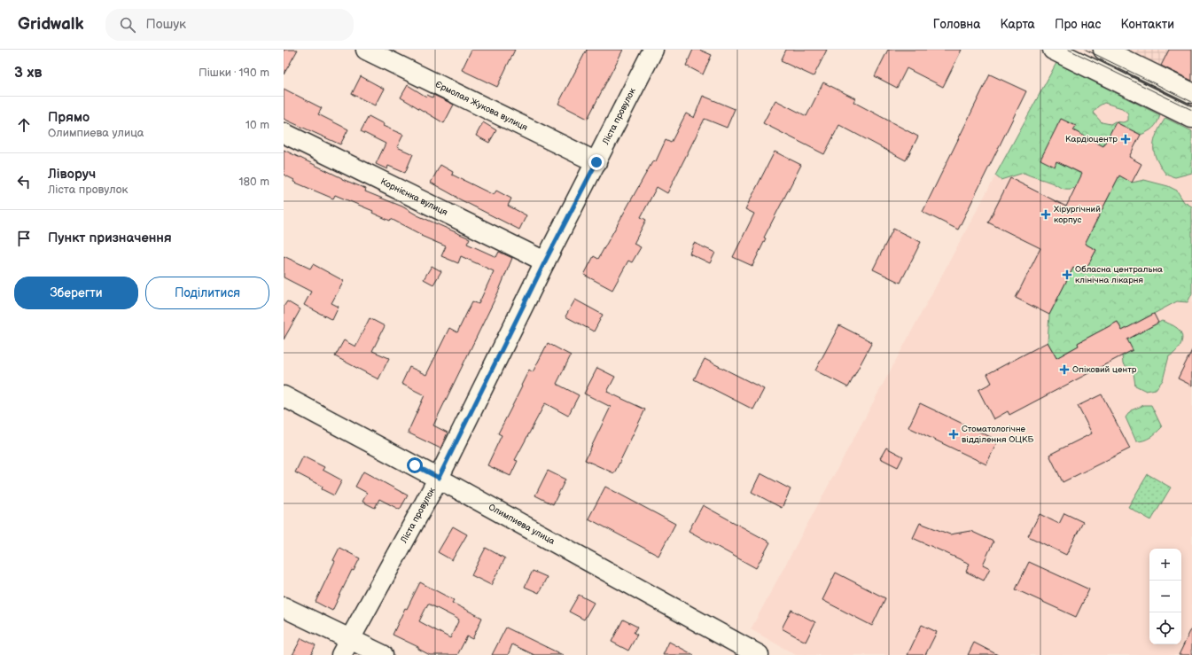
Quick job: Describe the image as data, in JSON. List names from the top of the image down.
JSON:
{
  "streets": {
    "street": [
      "Єрмолая Жукова вулиця",
      "Ліста провулок",
      "Корнієнка вулиця",
      "Олимпиева улица"
    ]
  },
  "crossings": [
    ["Єрмолая Жукова вулиця", "Ліста провулок"],
    ["Ліста провулок", "Корнієнка вулиця"],
    ["Ліста провулок", "Олимпиева улица"]
  ],
  "places": {
    "health": [
      "Кардіоцентр",
      "Хірургічний корпус",
      "Обласна центральна клінічна лікарня",
      "Опіковий центр",
      "Стоматологічне відділення ОЦКБ"
    ]
  },
  "page": {
    "header": "Gridwalk",
    "search": "Пошук",
    "nav": [
      "Головна",
      "Карта",
      "Про нас",
      "Контакти"
    ],
    "heading": ["3 хв", "Пішки · 190 m"],
    "list": [
      ["Прямо", "Олимпиева улица", "10 m"],
      ["Ліворуч", "Ліста провулок", "180 m"],
      "Пункт призначення"
    ],
    "buttons": ["Зберегти", "Поділитися"],
    "map_buttons": ["+", "−"]
  }
}
